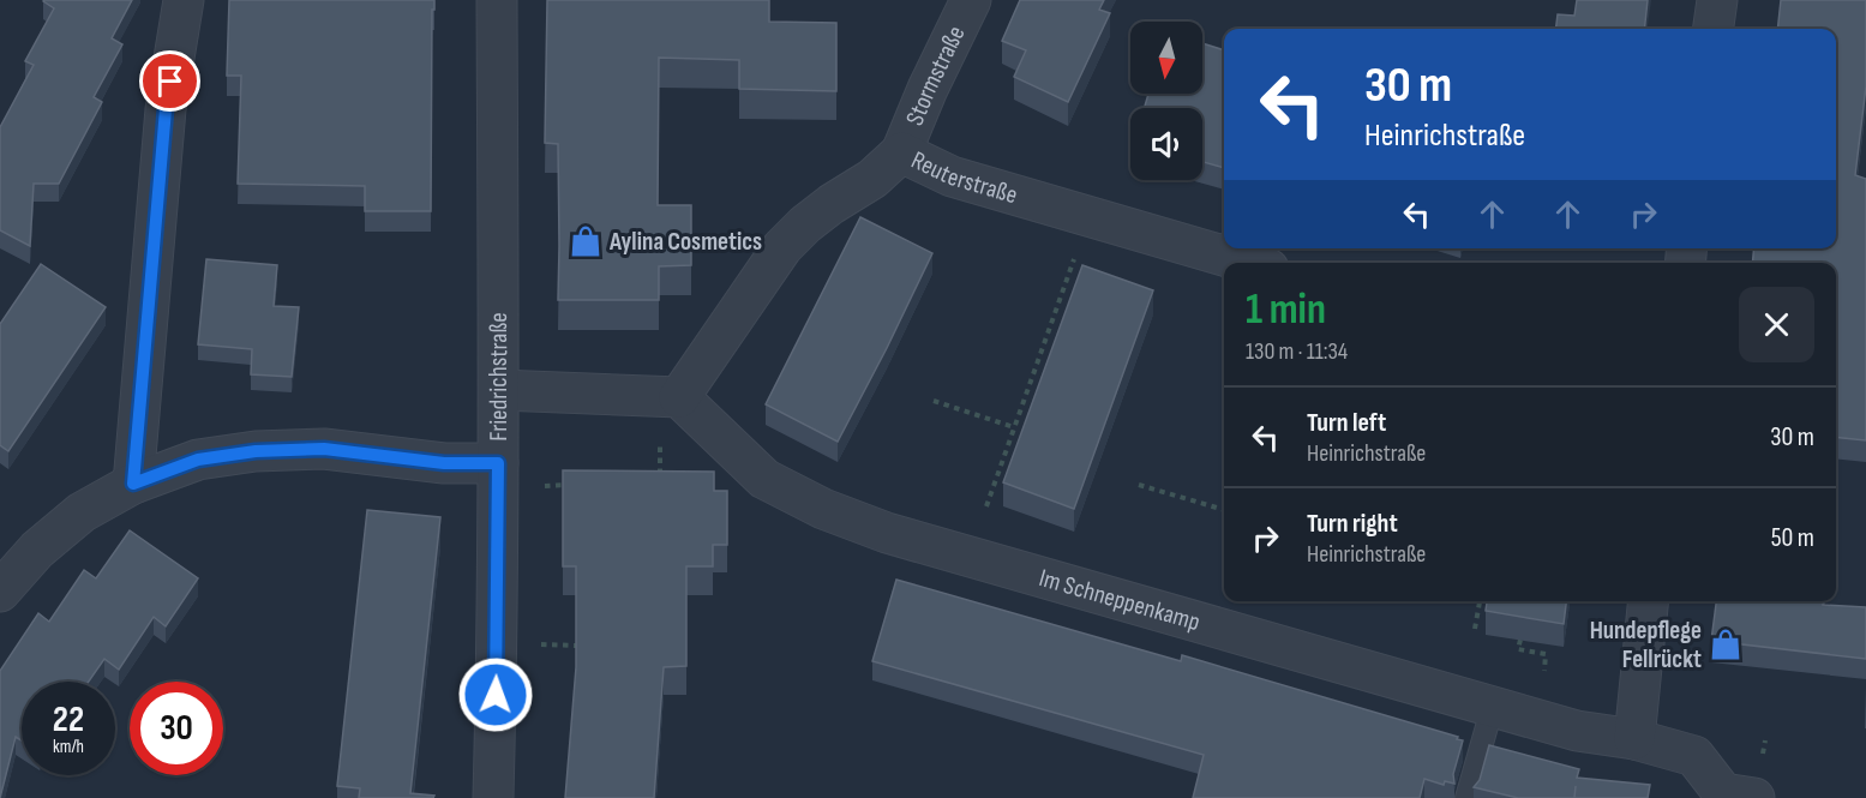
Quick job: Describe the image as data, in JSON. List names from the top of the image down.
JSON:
{
  "streets": {
    "street": [
      "Stormstraße",
      "Reuterstraße",
      "Friedrichstraße",
      "Im Schneppenkamp"
    ]
  },
  "crossings": [
    ["Stormstraße", "Reuterstraße"],
    ["Reuterstraße", "Im Schneppenkamp"]
  ],
  "places": {
    "shop": ["Aylina Cosmetics", "Hundepflege Fellrückt"]
  },
  "north": "bottom",
  "page": {
    "turn": ["30 m", "Heinrichstraße"],
    "heading": ["1 min", "130 m · 11:34"],
    "list": [
      {
        "name": "Turn left",
        "note": "Heinrichstraße",
        "value": "30 m"
      },
      {
        "name": "Turn right",
        "note": "Heinrichstraße",
        "value": "50 m"
      }
    ],
    "speed": "22 km/h",
    "limit": "30"
  }
}
